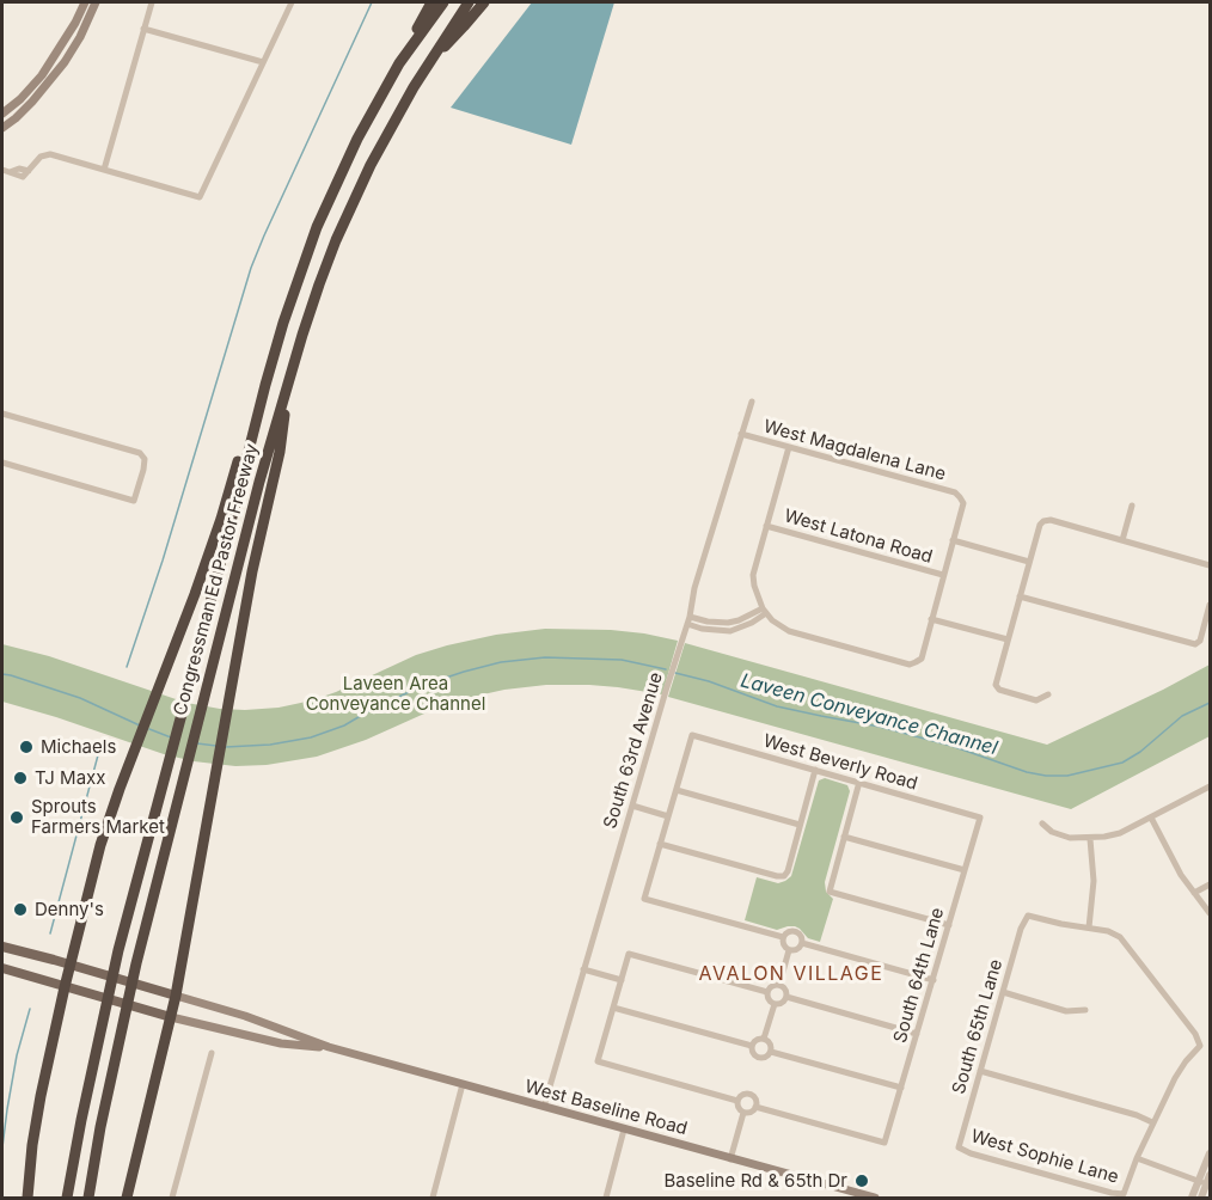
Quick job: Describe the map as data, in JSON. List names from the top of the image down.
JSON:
{
  "streets": {
    "highway": ["Congressman Ed Pastor Freeway"],
    "main road": ["West Baseline Road"],
    "street": [
      "West Magdalena Lane",
      "West Latona Road",
      "South 63rd Avenue",
      "West Beverly Road",
      "South 64th Lane",
      "South 65th Lane",
      "West Sophie Lane"
    ]
  },
  "crossings": [
    ["West Magdalena Lane", "South 63rd Avenue"],
    ["South 63rd Avenue", "West Baseline Road"],
    ["West Beverly Road", "South 64th Lane"],
    ["South 65th Lane", "West Sophie Lane"]
  ],
  "districts": ["AVALON VILLAGE"],
  "water": ["Laveen Conveyance Channel"],
  "parks": ["Laveen Area Conveyance Channel"],
  "places": [
    "Michaels",
    "TJ Maxx",
    "Sprouts Farmers Market",
    "Denny's",
    "Baseline Rd & 65th Dr"
  ]
}
